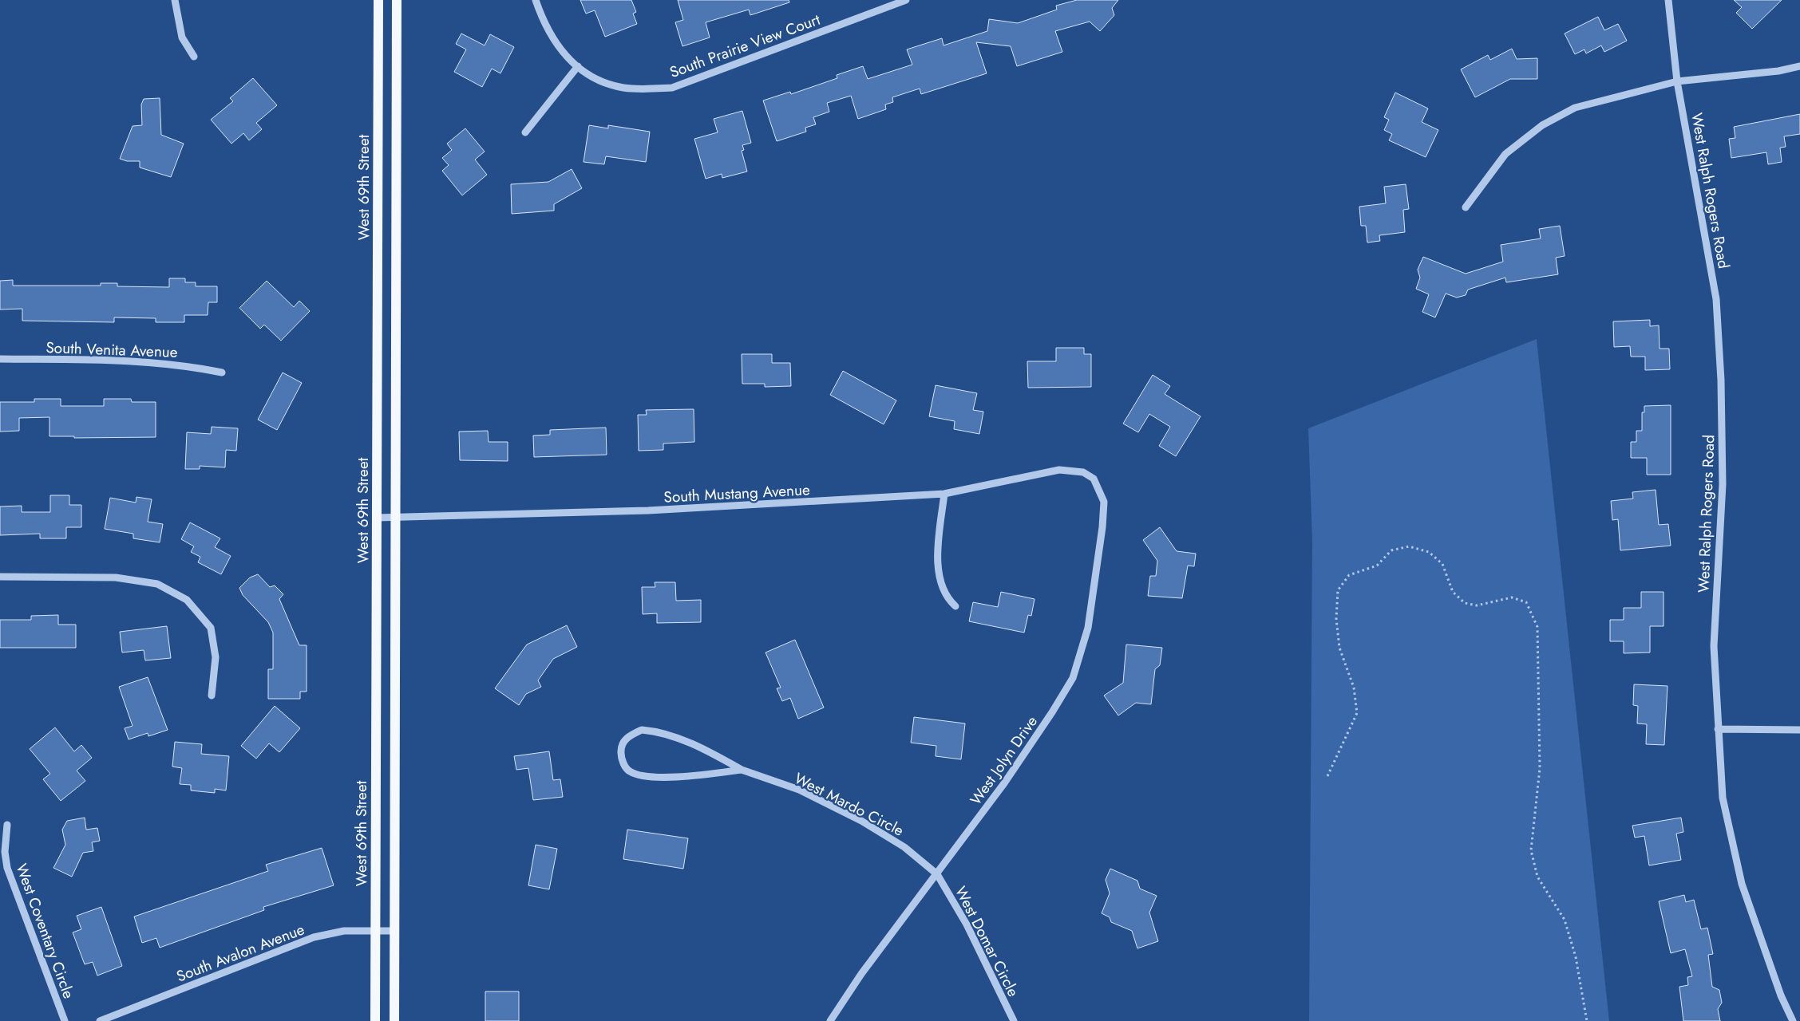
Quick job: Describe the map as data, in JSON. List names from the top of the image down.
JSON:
{
  "streets": {
    "main road": ["West 69th Street"],
    "street": [
      "South Prairie View Court",
      "West Ralph Rogers Road",
      "South Venita Avenue",
      "South Mustang Avenue",
      "West Jolyn Drive",
      "West Mardo Circle",
      "West Coventary Circle",
      "West Domar Circle",
      "South Avalon Avenue"
    ]
  },
  "crossings": [
    ["West 69th Street", "South Mustang Avenue"],
    ["West 69th Street", "South Avalon Avenue"],
    ["South Mustang Avenue", "West Jolyn Drive"],
    ["West Jolyn Drive", "West Mardo Circle"],
    ["West Jolyn Drive", "West Domar Circle"],
    ["West Mardo Circle", "West Domar Circle"]
  ]
}
